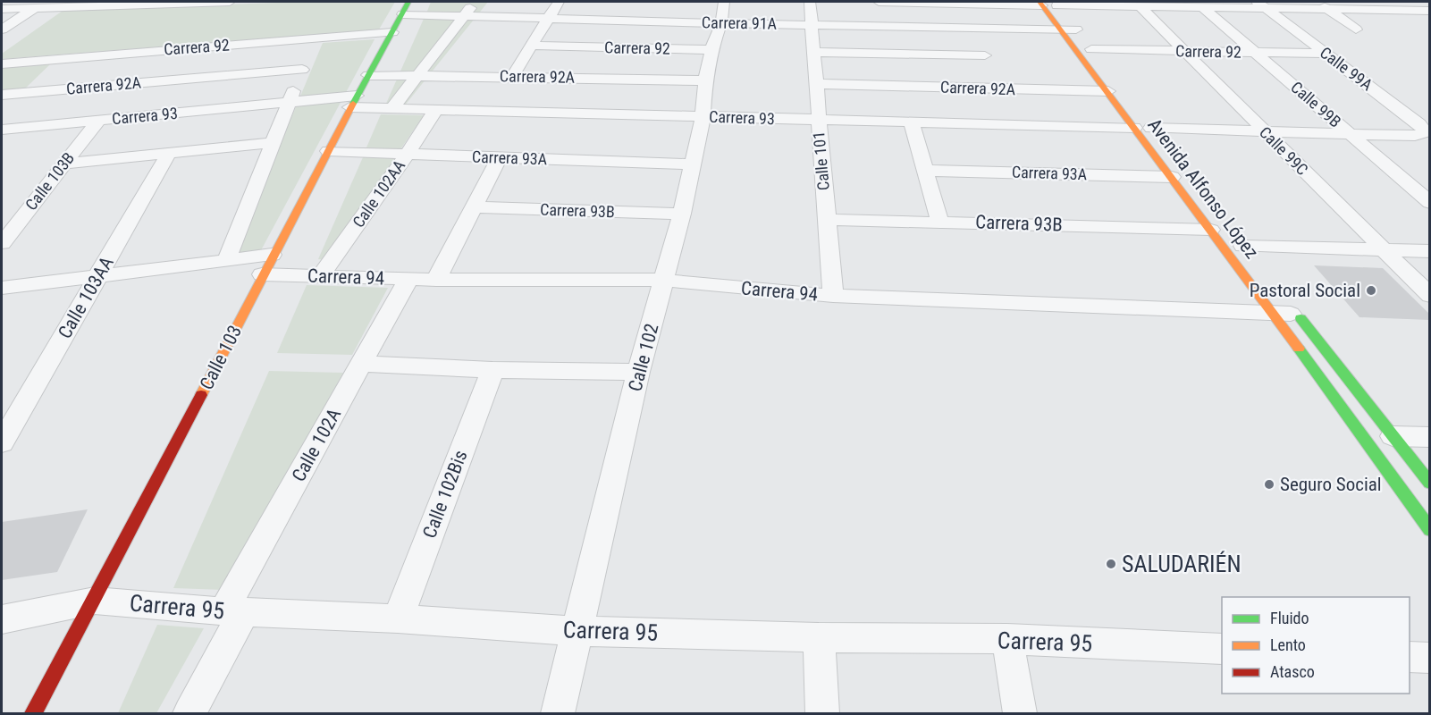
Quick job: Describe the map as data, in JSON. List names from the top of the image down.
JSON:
{
  "streets": {
    "street": [
      "Carrera 91A",
      "Carrera 92",
      "Calle 99A",
      "Carrera 92A",
      "Calle 99B",
      "Carrera 93",
      "Calle 99C",
      "Carrera 93A",
      "Calle 101",
      "Calle 103B",
      "Avenida Alfonso López",
      "Calle 102AA",
      "Carrera 93B",
      "Carrera 94",
      "Calle 103AA",
      "Calle 103",
      "Calle 102",
      "Calle 102A",
      "Calle 102Bis",
      "Carrera 95"
    ]
  },
  "crossings": [
    ["Carrera 91A", "Calle 101"],
    ["Carrera 91A", "Avenida Alfonso López"],
    ["Carrera 91A", "Calle 103"],
    ["Carrera 91A", "Calle 102"],
    ["Carrera 92", "Calle 99A"],
    ["Carrera 92", "Calle 99B"],
    ["Carrera 92", "Calle 99C"],
    ["Carrera 92", "Calle 103"],
    ["Carrera 92", "Calle 102"],
    ["Calle 99A", "Carrera 93"],
    ["Carrera 92A", "Calle 101"],
    ["Carrera 92A", "Avenida Alfonso López"],
    ["Carrera 92A", "Calle 103"],
    ["Carrera 92A", "Calle 102"],
    ["Calle 99B", "Carrera 93"],
    ["Carrera 93", "Calle 99C"],
    ["Carrera 93", "Calle 101"],
    ["Carrera 93", "Calle 103B"],
    ["Carrera 93", "Avenida Alfonso López"],
    ["Carrera 93", "Calle 102AA"],
    ["Carrera 93", "Calle 103"],
    ["Carrera 93", "Calle 102"],
    ["Carrera 93A", "Avenida Alfonso López"],
    ["Carrera 93A", "Calle 102AA"],
    ["Carrera 93A", "Calle 103"],
    ["Carrera 93A", "Calle 102"],
    ["Calle 101", "Carrera 93B"],
    ["Calle 101", "Carrera 94"],
    ["Avenida Alfonso López", "Carrera 93B"],
    ["Avenida Alfonso López", "Carrera 94"],
    ["Calle 102AA", "Carrera 94"],
    ["Carrera 93B", "Calle 102"],
    ["Carrera 94", "Calle 103"],
    ["Carrera 94", "Calle 102"],
    ["Carrera 94", "Calle 102A"],
    ["Calle 103", "Carrera 95"],
    ["Calle 102", "Carrera 95"],
    ["Calle 102A", "Carrera 95"],
    ["Calle 102Bis", "Carrera 95"]
  ],
  "places": ["Pastoral Social", "Seguro Social", "SALUDARIÉN"],
  "legend": ["Fluido", "Lento", "Atasco"]
}
